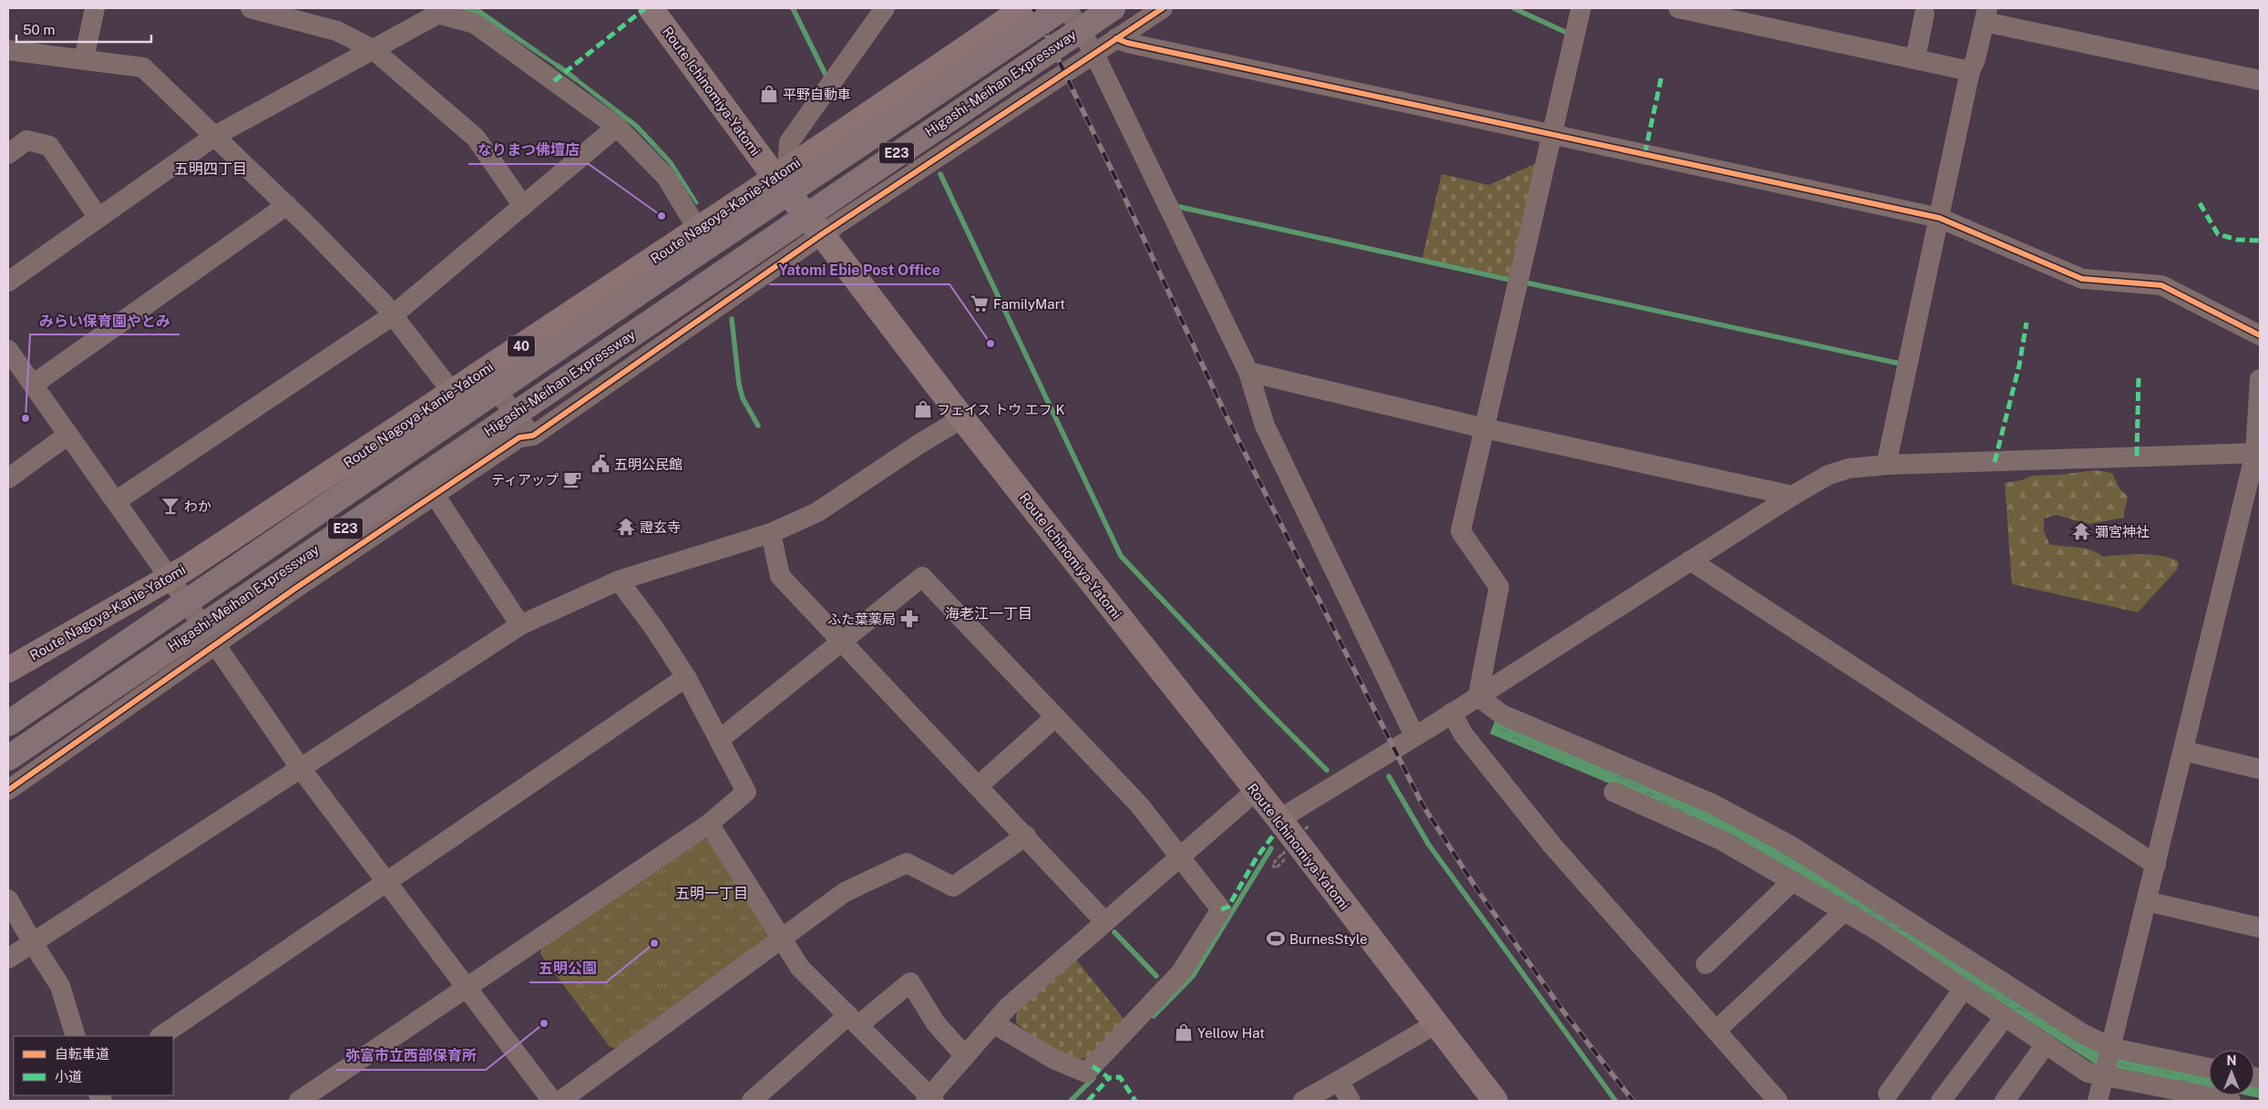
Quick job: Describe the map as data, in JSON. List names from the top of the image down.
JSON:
{
  "streets": {
    "highway": ["Higashi-Meihan Expressway", "E23"],
    "main road": ["Route Ichinomiya-Yatomi", "Route Nagoya-Kanie-Yatomi", "40"]
  },
  "crossings": [
    ["Route Ichinomiya-Yatomi", "Route Nagoya-Kanie-Yatomi"]
  ],
  "districts": ["五明四丁目", "海老江一丁目", "五明一丁目"],
  "places": {
    "shop": ["平野自動車", "フェイス トウ エフ K", "Yellow Hat"],
    "other": [
      "なりまつ佛壇店",
      "Yatomi Ebie Post Office",
      "みらい保育園やとみ",
      "五明公園",
      "弥富市立西部保育所"
    ],
    "supermarket": ["FamilyMart"],
    "public building": ["五明公民館"],
    "cafe": ["ティアップ"],
    "bar": ["わか"],
    "temple": ["證玄寺", "彌宮神社"],
    "pharmacy": ["ふた葉薬局"],
    "sports": ["BurnesStyle"]
  },
  "legend": ["自転車道", "小道"],
  "scale_bar": "50 m",
  "north": "top"
}
